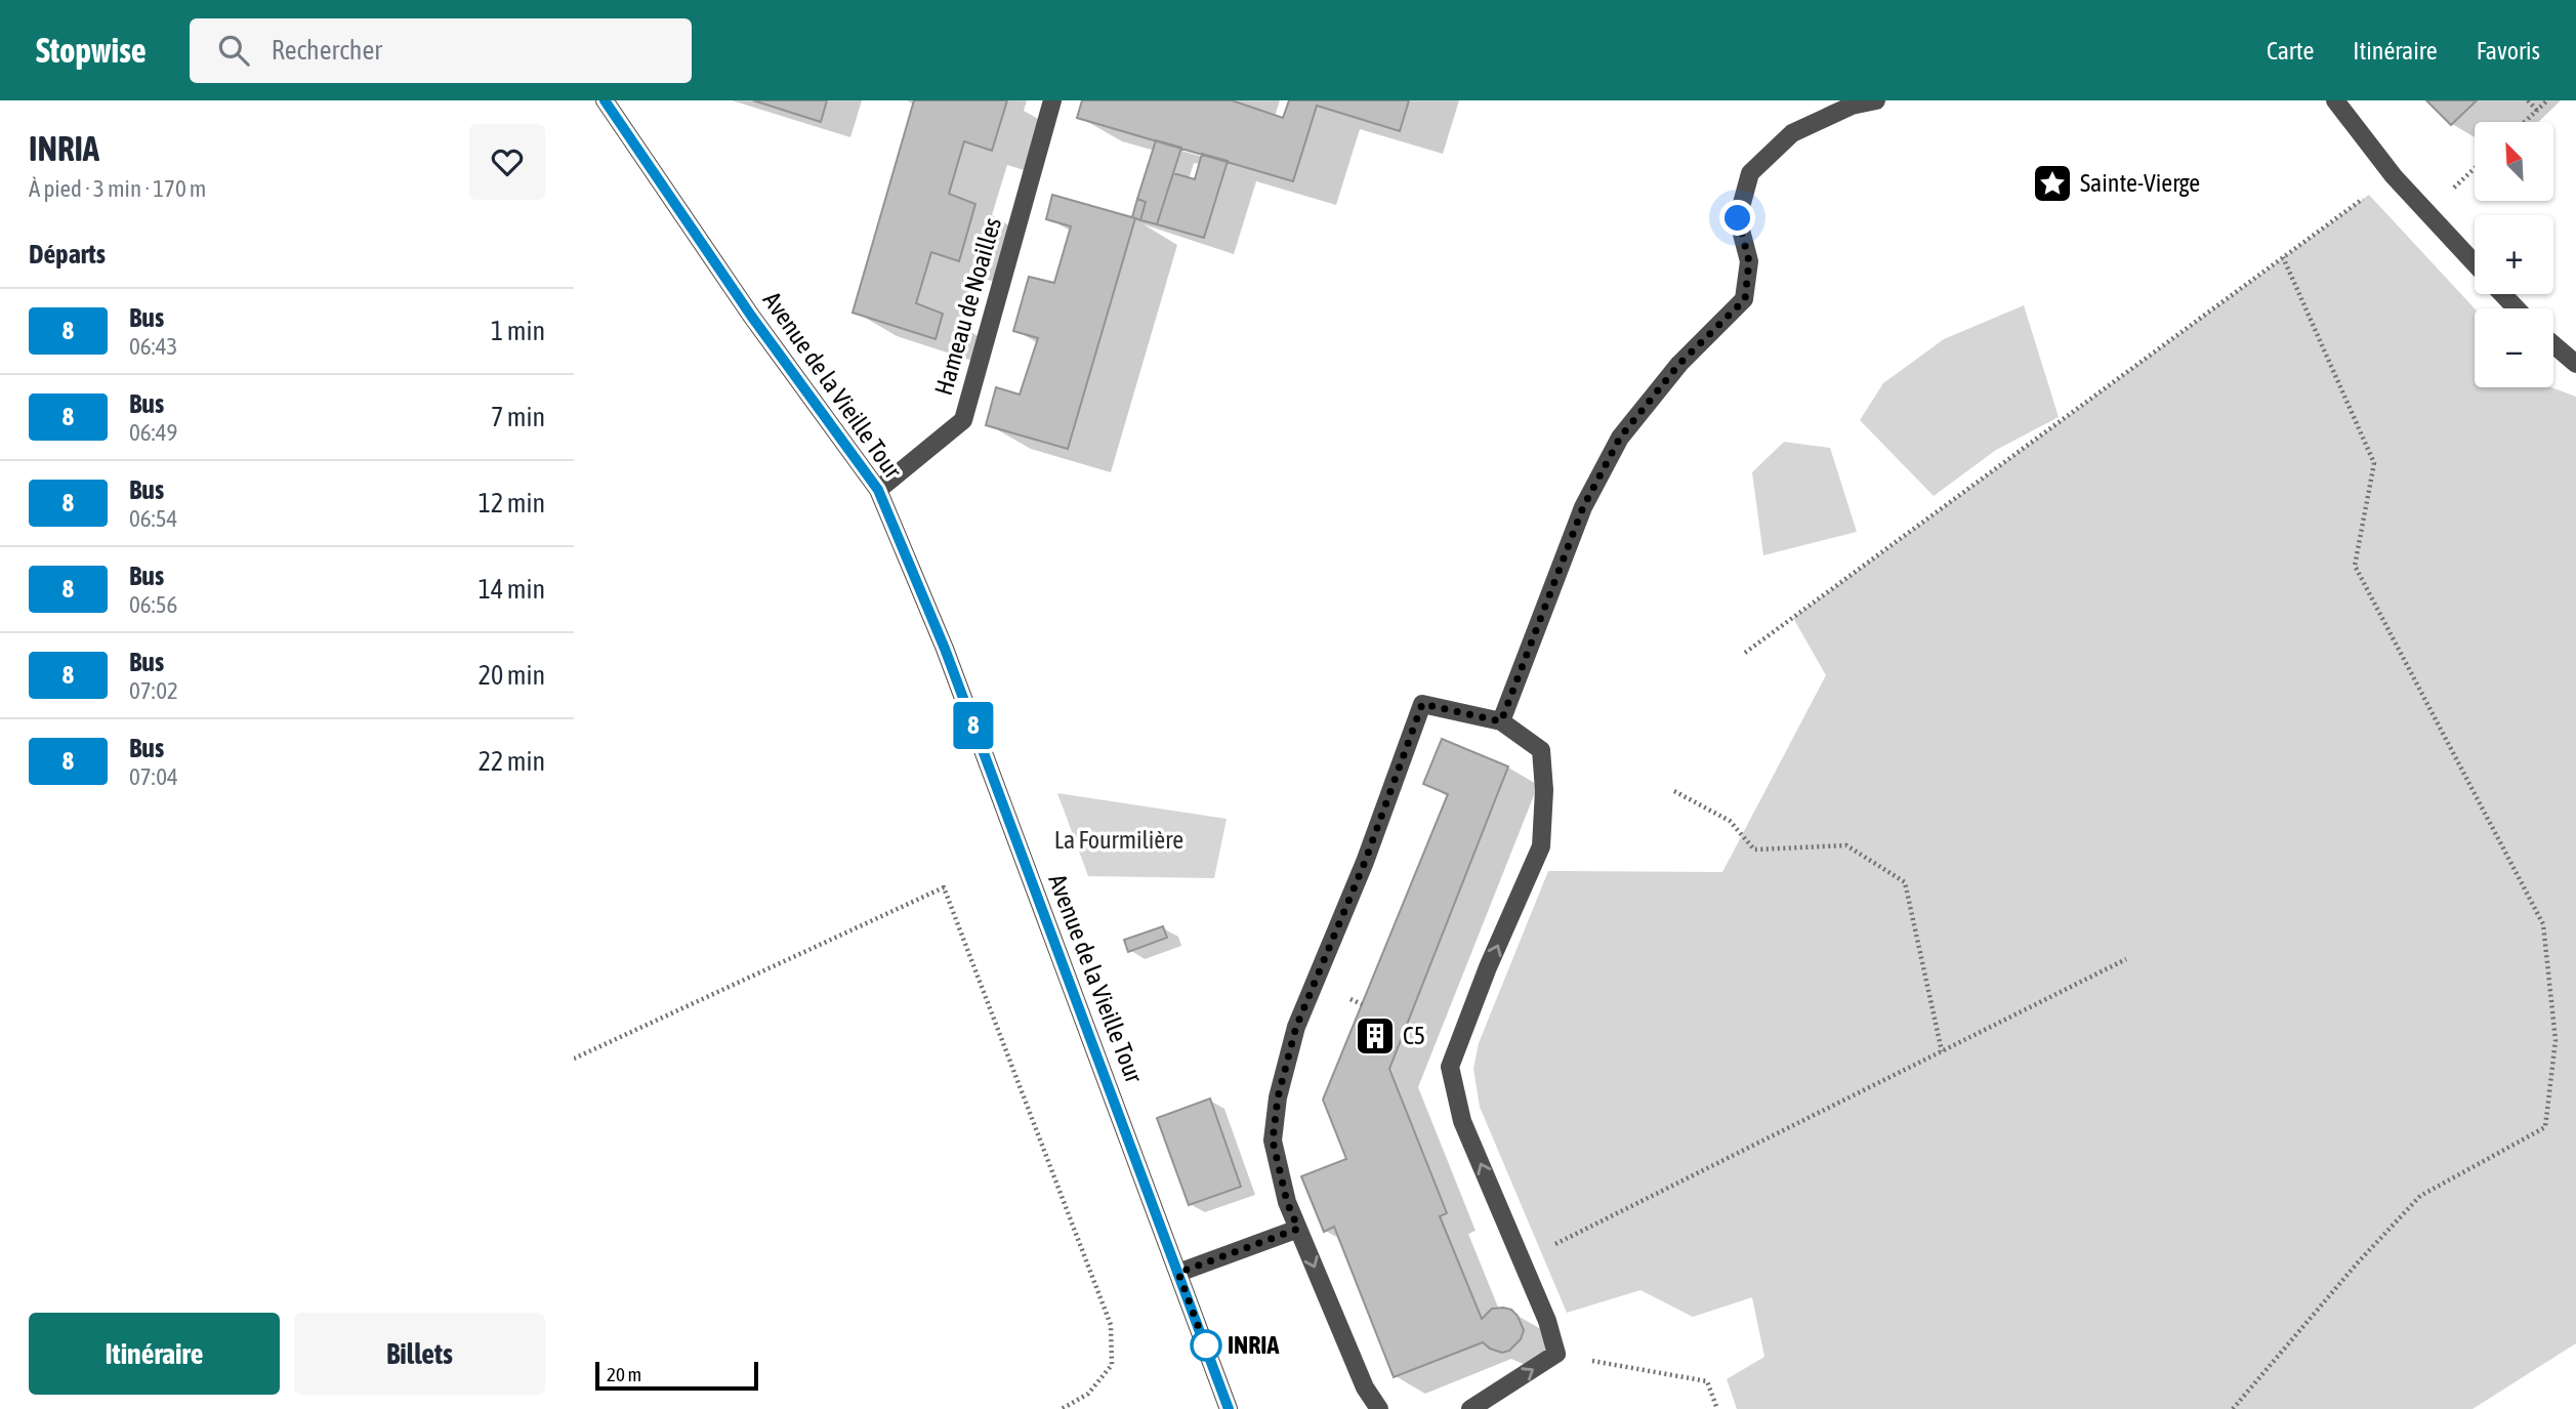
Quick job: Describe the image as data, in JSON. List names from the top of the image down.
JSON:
{
  "streets": {
    "street": ["Hameau de Noailles", "Avenue de la Vieille Tour"]
  },
  "crossings": [
    ["Hameau de Noailles", "Avenue de la Vieille Tour"]
  ],
  "parks": ["La Fourmilière"],
  "places": {
    "place": ["Sainte-Vierge"],
    "building": ["C5"],
    "other": ["INRIA"]
  },
  "lines": ["bus line 8"],
  "scale_bar": "20 m",
  "north": "top left",
  "page": {
    "header": "Stopwise",
    "search": "Rechercher",
    "nav": ["Carte", "Itinéraire", "Favoris"],
    "heading": [
      ["INRIA", "À pied · 3 min · 170 m"],
      "Départs"
    ],
    "on_map": "8",
    "map_buttons": ["+", "−"],
    "list": [
      {
        "mark": "8",
        "name": "Bus",
        "note": "06:43",
        "value": "1 min"
      },
      {
        "mark": "8",
        "name": "Bus",
        "note": "06:49",
        "value": "7 min"
      },
      {
        "mark": "8",
        "name": "Bus",
        "note": "06:54",
        "value": "12 min"
      },
      {
        "mark": "8",
        "name": "Bus",
        "note": "06:56",
        "value": "14 min"
      },
      {
        "mark": "8",
        "name": "Bus",
        "note": "07:02",
        "value": "20 min"
      },
      {
        "mark": "8",
        "name": "Bus",
        "note": "07:04",
        "value": "22 min"
      }
    ],
    "buttons": ["Itinéraire", "Billets"],
    "scale": "20 m"
  }
}
